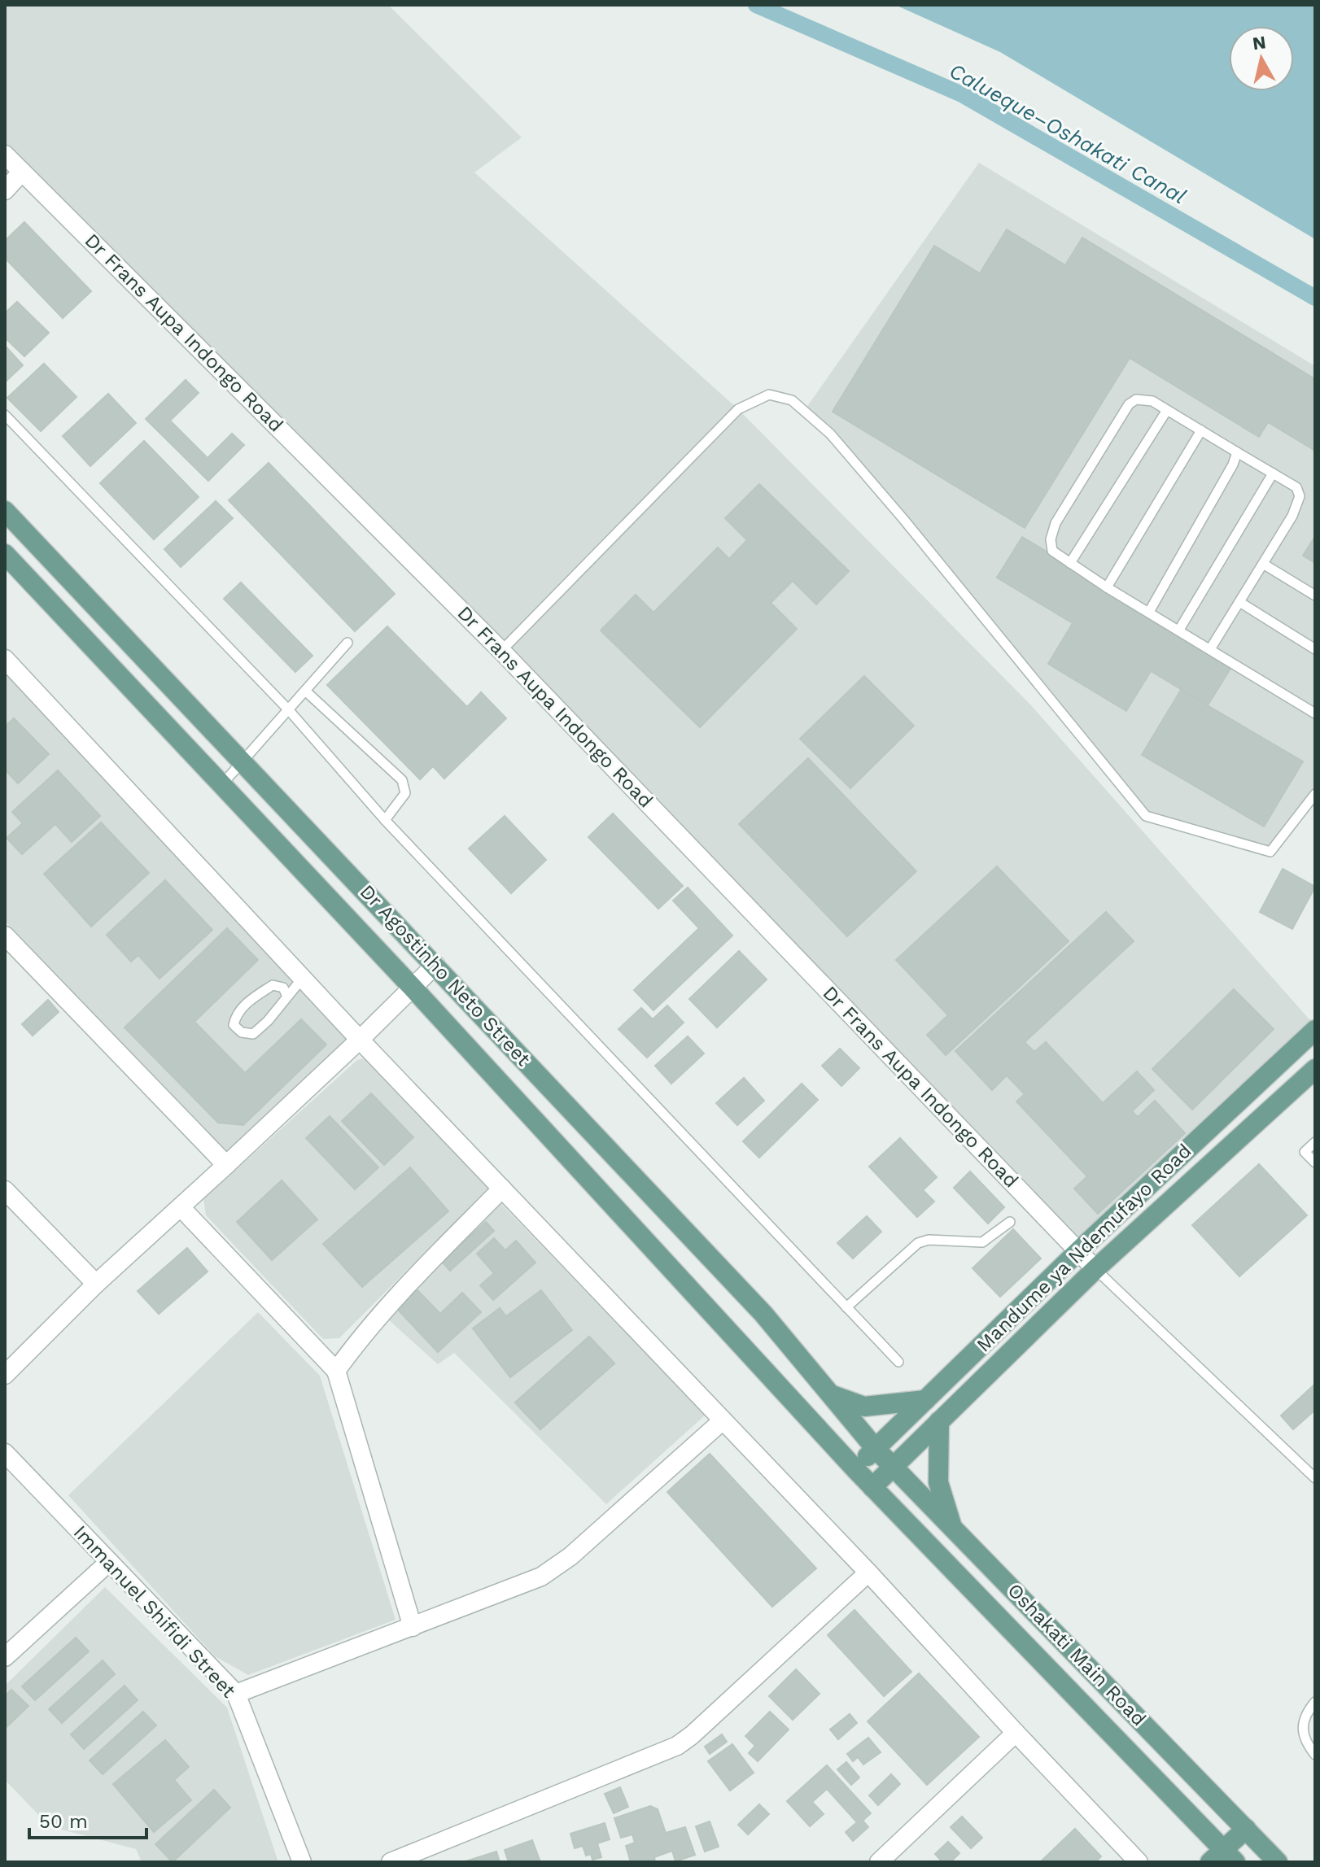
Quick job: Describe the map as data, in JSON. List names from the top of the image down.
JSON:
{
  "streets": {
    "main road": ["Dr Agostinho Neto Street", "Mandume ya Ndemufayo Road", "Oshakati Main Road"],
    "street": ["Dr Frans Aupa Indongo Road", "Immanuel Shifidi Street"]
  },
  "crossings": [
    ["Dr Frans Aupa Indongo Road", "Mandume ya Ndemufayo Road"],
    ["Dr Agostinho Neto Street", "Mandume ya Ndemufayo Road"],
    ["Dr Agostinho Neto Street", "Oshakati Main Road"],
    ["Mandume ya Ndemufayo Road", "Oshakati Main Road"]
  ],
  "water": ["Calueque–Oshakati Canal"],
  "scale_bar": "50 m",
  "north": "top"
}
